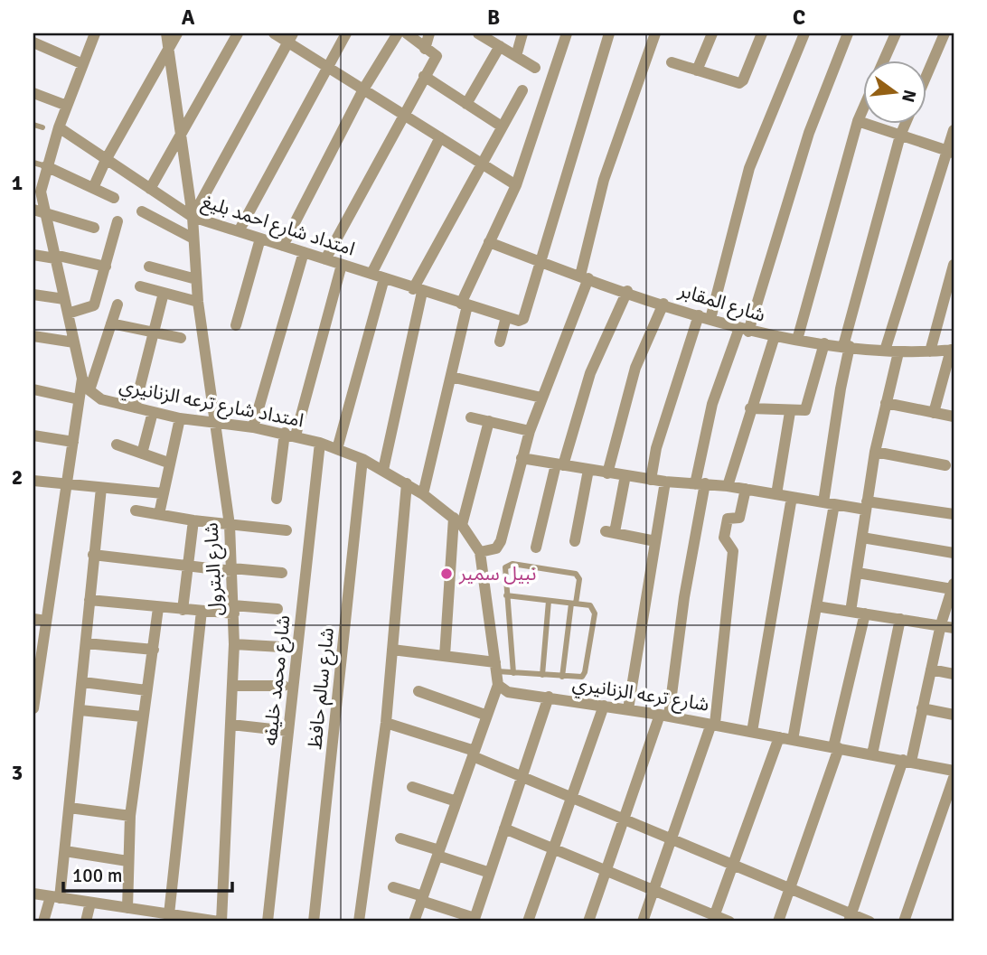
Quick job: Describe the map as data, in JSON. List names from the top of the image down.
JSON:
{
  "streets": {
    "street": [
      "امتداد شارع احمد بليغ",
      "شارع المقابر",
      "امتداد شارع ترعه الزنانيري",
      "شارع البترول",
      "شارع محمد خليفه",
      "شارع سالم حافظ",
      "شارع ترعه الزنانيري"
    ]
  },
  "crossings": [
    ["امتداد شارع احمد بليغ", "شارع البترول"],
    ["امتداد شارع ترعه الزنانيري", "شارع البترول"],
    ["امتداد شارع ترعه الزنانيري", "شارع محمد خليفه"],
    ["امتداد شارع ترعه الزنانيري", "شارع سالم حافظ"]
  ],
  "places": ["نبيل سمير"],
  "scale_bar": "100 m",
  "north": "right",
  "grid": {
    "columns": ["A", "B", "C"],
    "rows": ["1", "2", "3"]
  }
}
